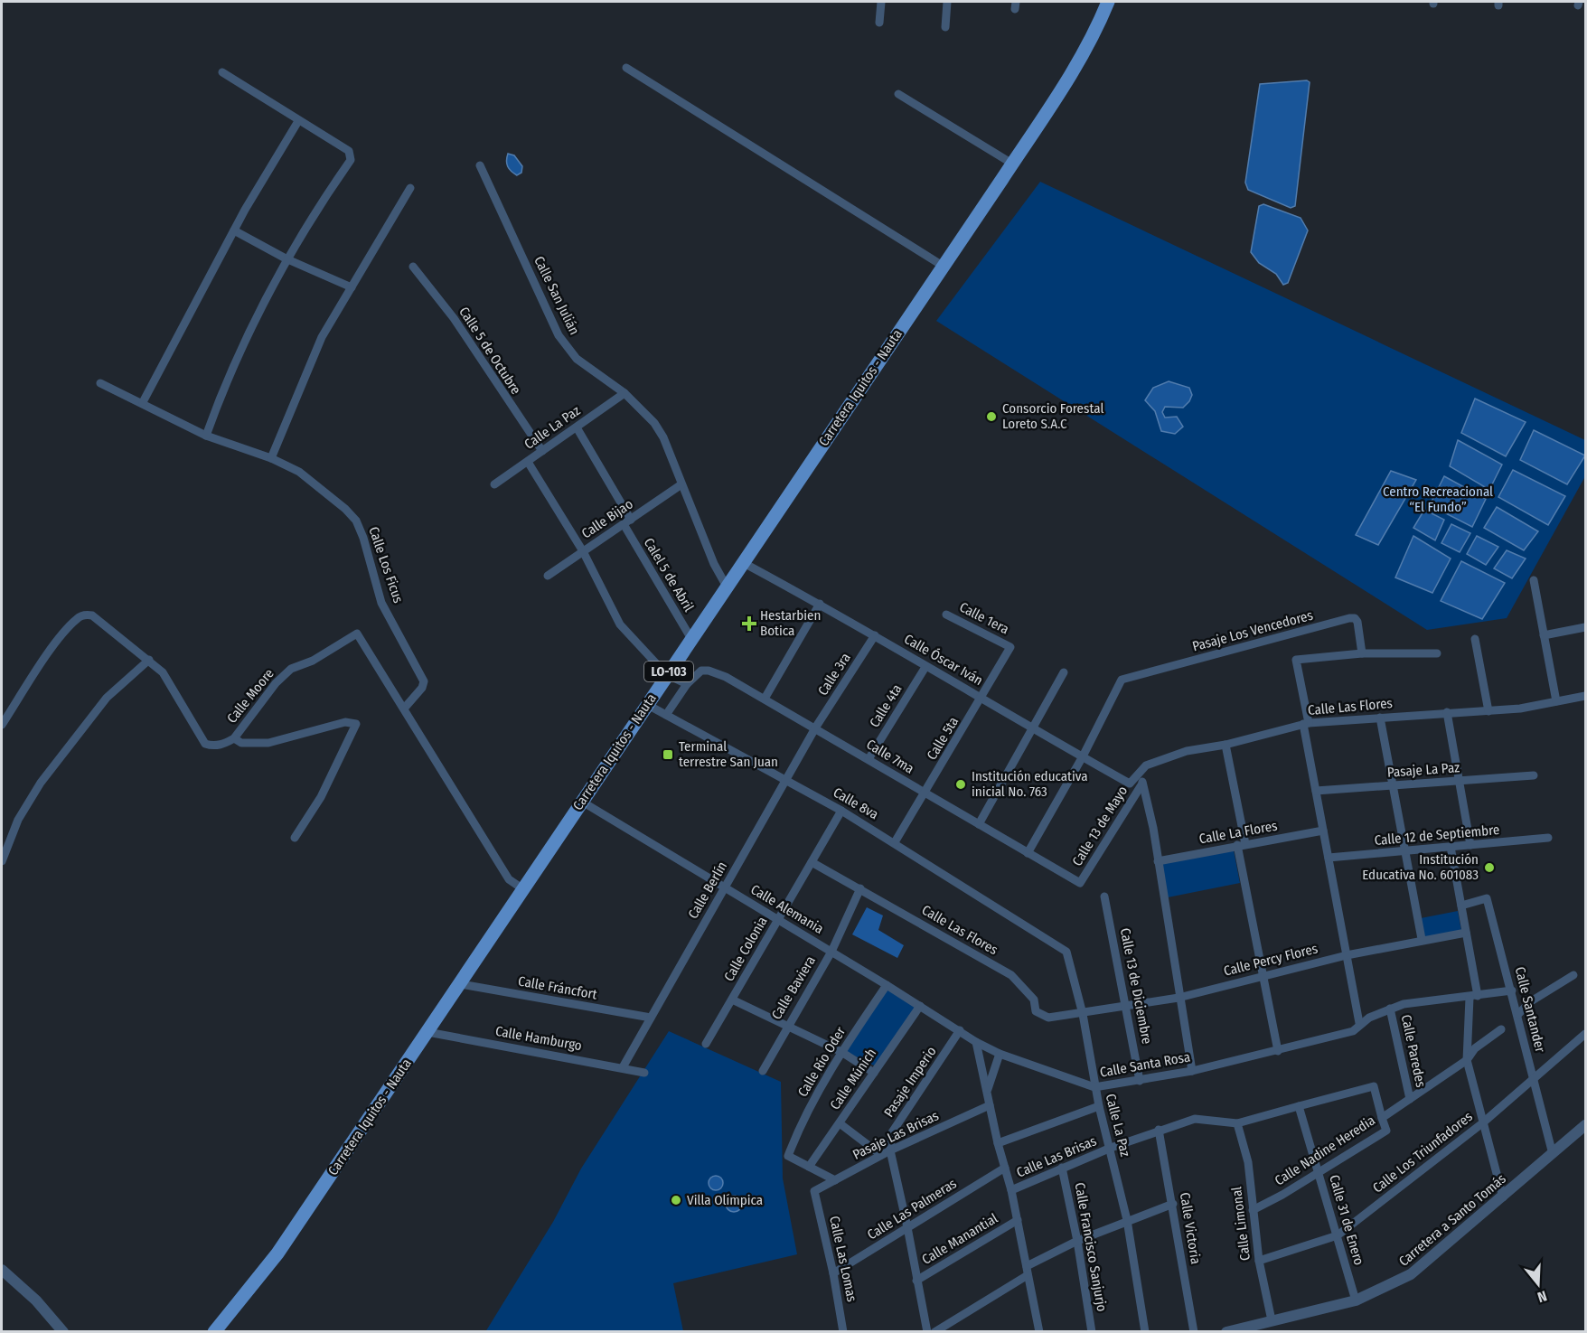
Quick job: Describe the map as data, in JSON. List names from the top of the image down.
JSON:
{
  "streets": {
    "main road": ["Carretera Iquitos - Nauta", "LO-103"],
    "street": [
      "Calle San Julián",
      "Calle 5 de Octubre",
      "Calle La Paz",
      "Calle Bijao",
      "Calle Los Ficus",
      "Calel 5 de Abril",
      "Calle 1era",
      "Pasaje Los Vencedores",
      "Calle Óscar Iván",
      "Calle 3ra",
      "Calle Moore",
      "Calle 4ta",
      "Calle Las Flores",
      "Calle 5ta",
      "Calle 7ma",
      "Pasaje La Paz",
      "Calle 8va",
      "Calle 13 de Mayo",
      "Calle La Flores",
      "Calle 12 de Septiembre",
      "Calle Berlín",
      "Calle Alemania",
      "Calle Colonia",
      "Calle Percy Flores",
      "Calle 13 de Diciembre",
      "Calle Fráncfort",
      "Calle Baviera",
      "Calle Santander",
      "Calle Hamburgo",
      "Calle Paredes",
      "Calle Río Oder",
      "Calle Santa Rosa",
      "Calle Múnich",
      "Pasaje Imperio",
      "Pasaje Las Brisas",
      "Calle Nadine Heredia",
      "Calle Los Triunfadores",
      "Calle Las Brisas",
      "Calle Las Palmeras",
      "Calle 31 de Enero",
      "Carretera a Santo Tomás",
      "Calle Limonal",
      "Calle Victoria",
      "Calle Manantial",
      "Calle Francisco Sanjurjo",
      "Calle Las Lomas"
    ]
  },
  "crossings": [
    ["Calle San Julián", "Carretera Iquitos - Nauta"],
    ["Calle San Julián", "Calle La Paz"],
    ["Calle San Julián", "Calle Bijao"],
    ["Calle 5 de Octubre", "Calle La Paz"],
    ["Carretera Iquitos - Nauta", "Calel 5 de Abril"],
    ["Carretera Iquitos - Nauta", "Calle Óscar Iván"],
    ["Carretera Iquitos - Nauta", "Calle Moore"],
    ["Carretera Iquitos - Nauta", "Calle 8va"],
    ["Carretera Iquitos - Nauta", "Calle Alemania"],
    ["Carretera Iquitos - Nauta", "Calle Fráncfort"],
    ["Carretera Iquitos - Nauta", "Calle Hamburgo"],
    ["Calle La Paz", "Calel 5 de Abril"],
    ["Calle La Paz", "Calle Las Flores"],
    ["Calle La Paz", "Calle 8va"],
    ["Calle La Paz", "Calle Percy Flores"],
    ["Calle La Paz", "Calle Santa Rosa"],
    ["Calle La Paz", "Calle Las Brisas"],
    ["Calle Bijao", "Calel 5 de Abril"],
    ["Calle Los Ficus", "Calle Moore"],
    ["Calle 1era", "Calle 5ta"],
    ["Pasaje Los Vencedores", "Calle Óscar Iván"],
    ["Calle Óscar Iván", "Calle 3ra"],
    ["Calle Óscar Iván", "Calle 4ta"],
    ["Calle Óscar Iván", "Calle Las Flores"],
    ["Calle Óscar Iván", "Calle 5ta"],
    ["Calle 3ra", "Calle 7ma"],
    ["Calle 3ra", "Calle Berlín"],
    ["Calle 4ta", "Calle 7ma"],
    ["Calle Las Flores", "Calle Colonia"],
    ["Calle Las Flores", "Calle Percy Flores"],
    ["Calle Las Flores", "Calle Baviera"],
    ["Calle 5ta", "Calle 7ma"],
    ["Calle 5ta", "Calle 8va"],
    ["Calle 7ma", "Calle 8va"],
    ["Calle 7ma", "Calle 13 de Mayo"],
    ["Calle 7ma", "Calle Berlín"],
    ["Calle 8va", "Calle Berlín"],
    ["Calle 8va", "Calle Colonia"],
    ["Calle Berlín", "Calle Alemania"],
    ["Calle Berlín", "Calle Fráncfort"],
    ["Calle Berlín", "Calle Hamburgo"],
    ["Calle Alemania", "Calle Colonia"],
    ["Calle Alemania", "Calle Baviera"],
    ["Calle Alemania", "Calle Río Oder"],
    ["Calle Alemania", "Calle Santa Rosa"],
    ["Calle Alemania", "Calle Múnich"],
    ["Calle Alemania", "Pasaje Imperio"],
    ["Calle Percy Flores", "Calle 13 de Diciembre"],
    ["Calle 13 de Diciembre", "Calle Santa Rosa"],
    ["Calle Santander", "Calle Santa Rosa"],
    ["Calle Santander", "Calle Los Triunfadores"],
    ["Calle Santander", "Carretera a Santo Tomás"],
    ["Calle Paredes", "Calle Santa Rosa"],
    ["Calle Paredes", "Calle Nadine Heredia"],
    ["Calle Río Oder", "Calle Múnich"],
    ["Pasaje Imperio", "Pasaje Las Brisas"],
    ["Pasaje Las Brisas", "Calle Las Lomas"],
    ["Calle Nadine Heredia", "Calle Las Brisas"],
    ["Calle Nadine Heredia", "Calle 31 de Enero"],
    ["Calle Nadine Heredia", "Calle Limonal"],
    ["Calle Los Triunfadores", "Calle 31 de Enero"],
    ["Calle Los Triunfadores", "Calle Limonal"],
    ["Calle Las Brisas", "Calle 31 de Enero"],
    ["Calle Las Brisas", "Calle Limonal"],
    ["Calle Las Brisas", "Calle Victoria"],
    ["Calle Las Brisas", "Calle Francisco Sanjurjo"],
    ["Calle Las Palmeras", "Calle Las Lomas"],
    ["Calle 31 de Enero", "Carretera a Santo Tomás"],
    ["Carretera a Santo Tomás", "Calle Limonal"]
  ],
  "parks": ["Centro Recreacional “El Fundo”"],
  "places": {
    "other": [
      "Consorcio Forestal Loreto S.A.C",
      "Institución educativa inicial No. 763",
      "Institución Educativa No. 601083",
      "Villa Olímpica"
    ],
    "health": ["Hestarbien Botica"],
    "transit": ["Terminal terrestre San Juan"]
  },
  "north": "bottom"
}
